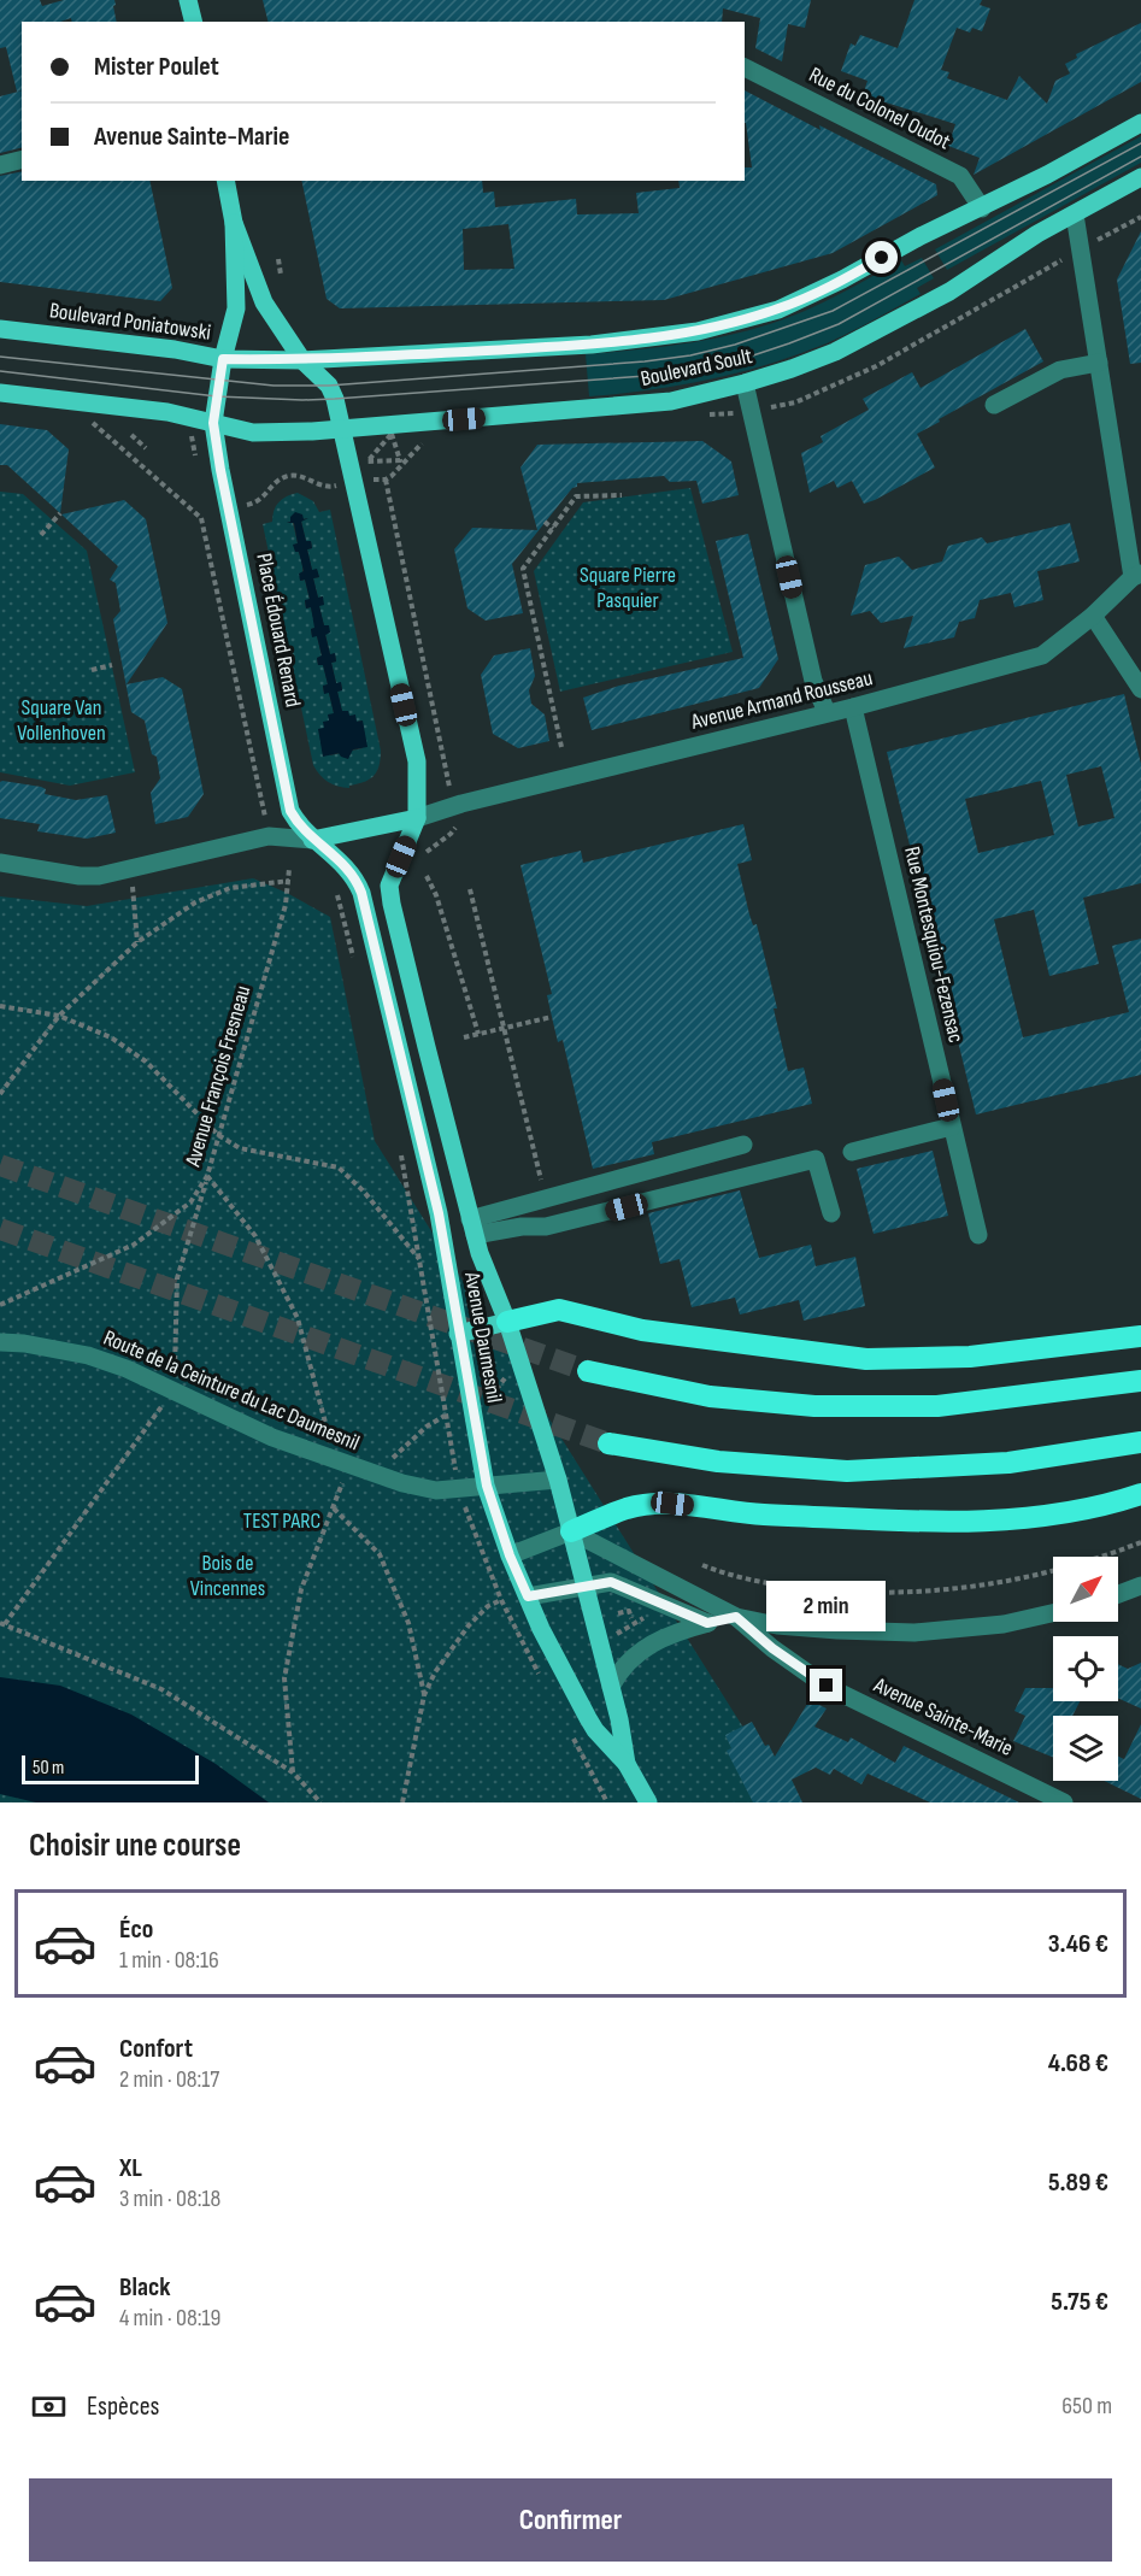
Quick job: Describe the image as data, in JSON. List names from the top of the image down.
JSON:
{
  "streets": {
    "main road": [
      "Boulevard Poniatowski",
      "Boulevard Soult",
      "Place Édouard Renard",
      "Avenue Daumesnil"
    ],
    "street": [
      "Rue du Colonel Oudot",
      "Avenue Armand Rousseau",
      "Rue Montesquiou-Fezensac",
      "Route de la Ceinture du Lac Daumesnil",
      "Avenue Sainte-Marie"
    ],
    "path": ["Avenue François Fresneau"]
  },
  "crossings": [
    ["Rue du Colonel Oudot", "Boulevard Soult"],
    ["Boulevard Poniatowski", "Boulevard Soult"],
    ["Boulevard Poniatowski", "Place Édouard Renard"],
    ["Boulevard Soult", "Place Édouard Renard"],
    ["Place Édouard Renard", "Avenue Daumesnil"],
    ["Avenue Armand Rousseau", "Rue Montesquiou-Fezensac"],
    ["Avenue Armand Rousseau", "Avenue Daumesnil"],
    ["Avenue Daumesnil", "Route de la Ceinture du Lac Daumesnil"]
  ],
  "parks": [
    "Square Pierre Pasquier",
    "Square Van Vollenhoven",
    "TEST PARC",
    "Bois de Vincennes"
  ],
  "scale_bar": "50 m",
  "north": "top right",
  "page": {
    "banner": ["Mister Poulet", "Avenue Sainte-Marie"],
    "bubble": "2 min",
    "scale": "50 m",
    "heading": "Choisir une course",
    "list": [
      {
        "name": "Éco",
        "note": "1 min · 08:16",
        "value": "3.46 €"
      },
      {
        "name": "Confort",
        "note": "2 min · 08:17",
        "value": "4.68 €"
      },
      {
        "name": "XL",
        "note": "3 min · 08:18",
        "value": "5.89 €"
      },
      {
        "name": "Black",
        "note": "4 min · 08:19",
        "value": "5.75 €"
      }
    ],
    "pay": ["Espèces", "650 m"],
    "buttons": "Confirmer"
  }
}
